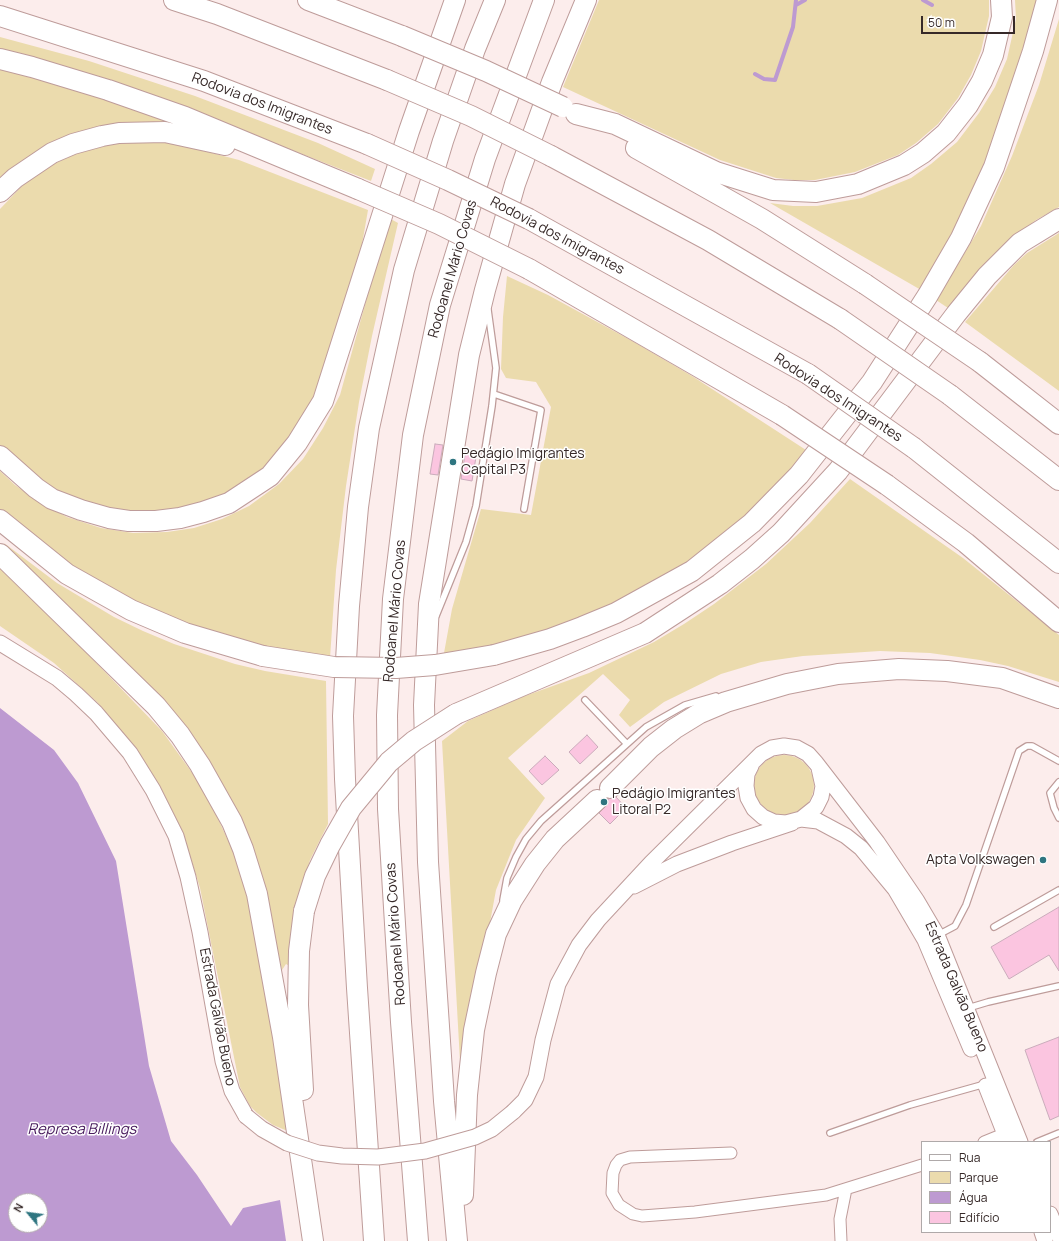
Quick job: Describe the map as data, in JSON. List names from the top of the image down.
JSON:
{
  "streets": {
    "highway": ["Rodovia dos Imigrantes", "Rodoanel Mário Covas"],
    "main road": ["Estrada Galvão Bueno"]
  },
  "water": ["Represa Billings"],
  "places": ["Pedágio Imigrantes Capital P3", "Pedágio Imigrantes Litoral P2", "Apta Volkswagen"],
  "legend": [
    "Rua",
    "Parque",
    "Água",
    "Edifício"
  ],
  "scale_bar": "50 m",
  "north": "top left"
}
